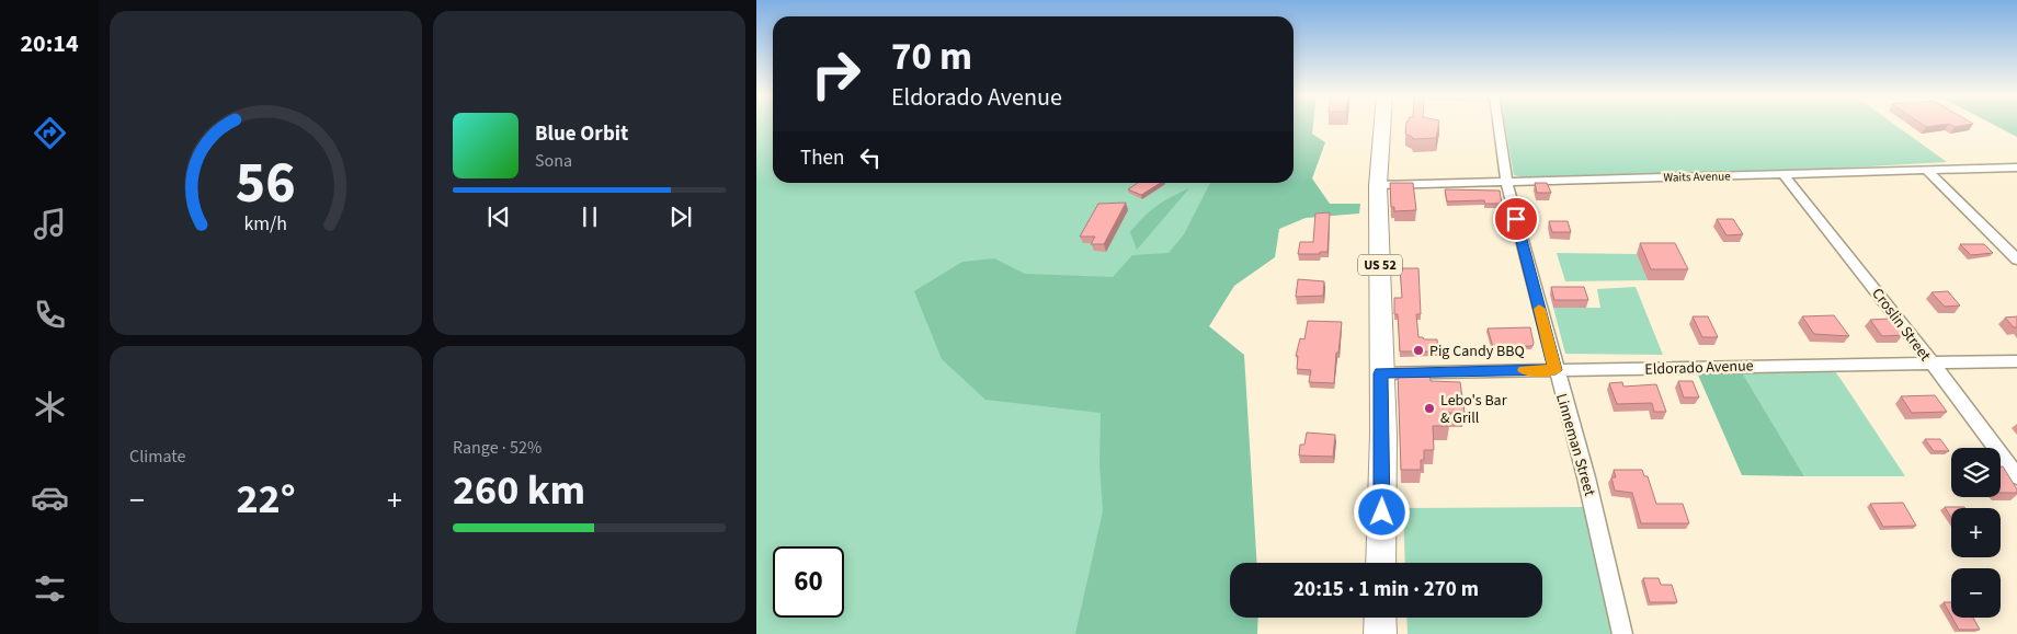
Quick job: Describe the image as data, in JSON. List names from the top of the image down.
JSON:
{
  "streets": {
    "main road": ["US 52"],
    "street": [
      "Waits Avenue",
      "Croslin Street",
      "Eldorado Avenue",
      "Linneman Street"
    ]
  },
  "crossings": [
    ["Waits Avenue", "US 52"],
    ["Waits Avenue", "Croslin Street"],
    ["Waits Avenue", "Linneman Street"],
    ["US 52", "Eldorado Avenue"],
    ["Croslin Street", "Eldorado Avenue"],
    ["Eldorado Avenue", "Linneman Street"]
  ],
  "places": ["Pig Candy BBQ", "Lebo's Bar & Grill"],
  "page": {
    "tabs": "20:14",
    "turn": ["70 m", "Eldorado Avenue"],
    "song": ["Blue Orbit", "Sona"],
    "then": "Then",
    "tile": [
      "Climate",
      ["Range · 52%", "260 km"]
    ],
    "map_buttons": ["+", "−"],
    "heat": ["−", "22°", "+"],
    "limit": "60",
    "trip": "20:15 · 1 min · 270 m",
    "gauge": ["56", "km/h"]
  }
}
